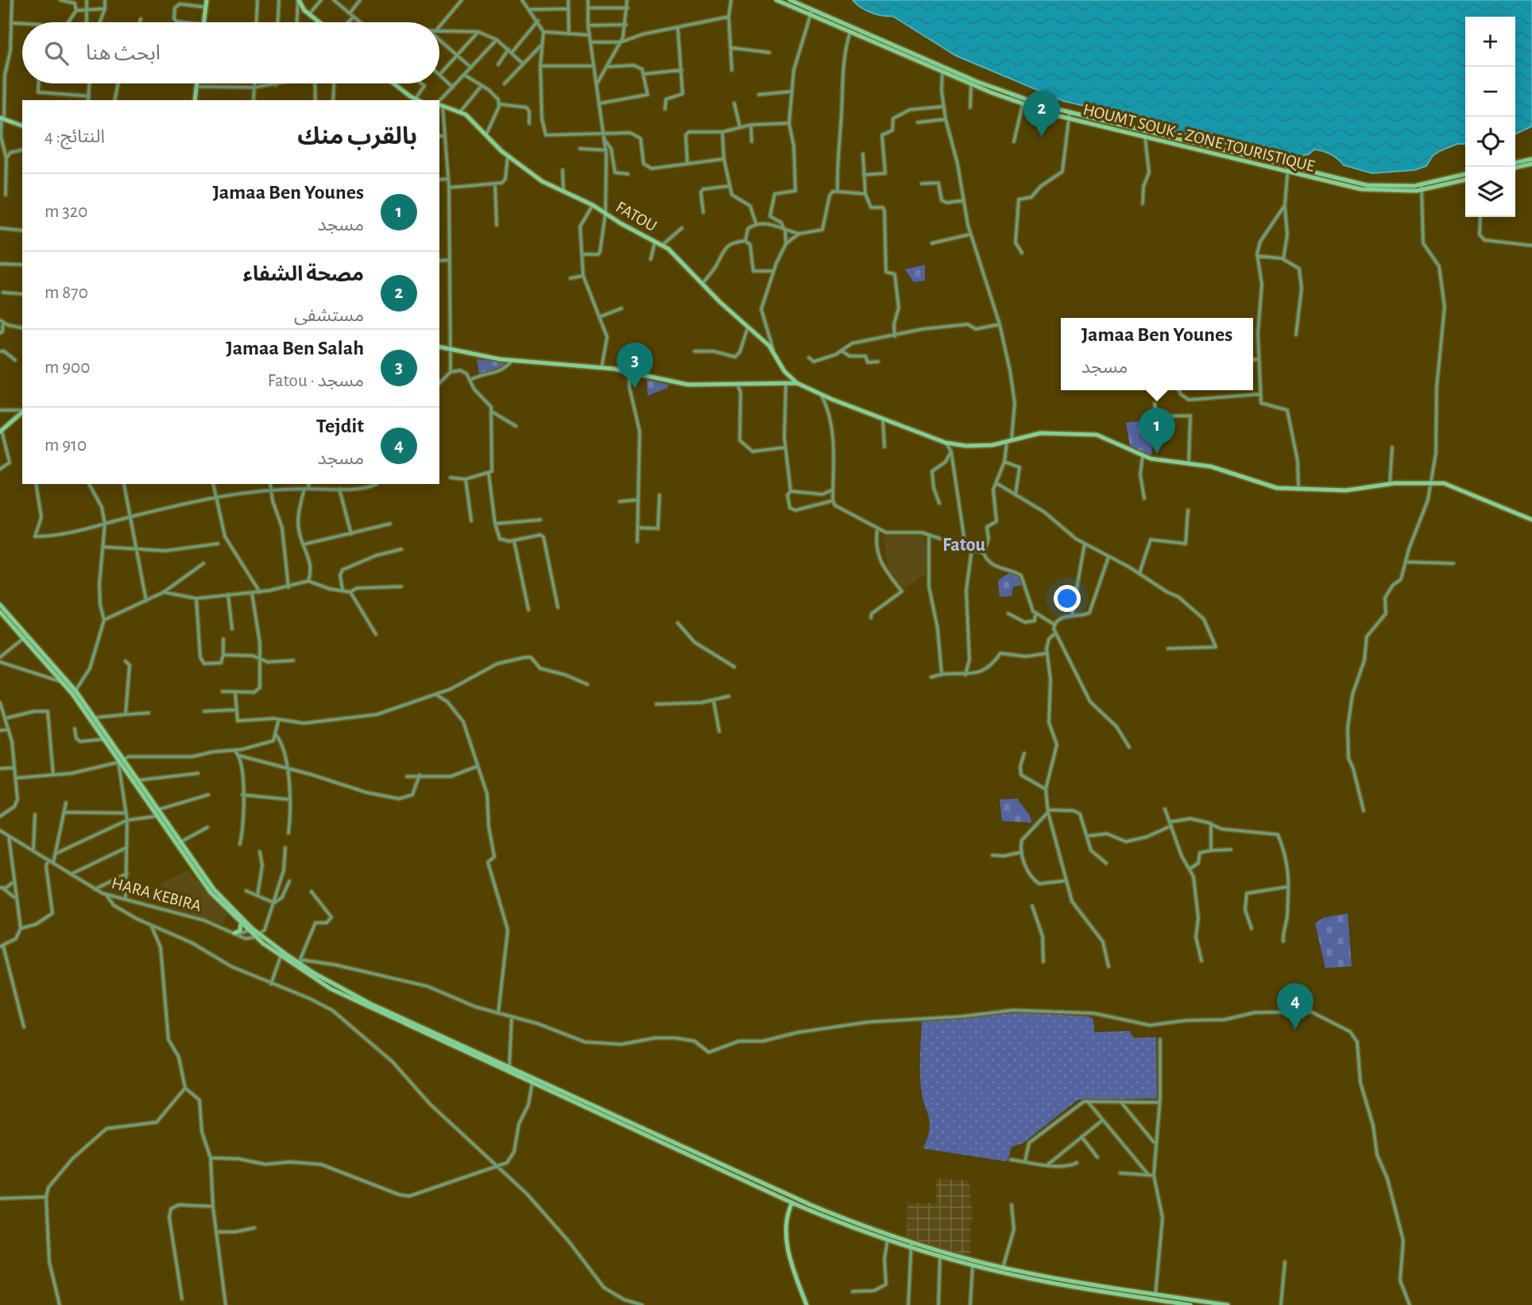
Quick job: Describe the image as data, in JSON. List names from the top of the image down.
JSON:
{
  "streets": {
    "main road": ["HOUMT SOUK - ZONE TOURISTIQUE", "FATOU"],
    "street": ["HARA KEBIRA"]
  },
  "districts": ["Fatou"],
  "page": {
    "map_buttons": ["+", "−"],
    "search": "ابحث هنا",
    "pins": [
      "2",
      "3",
      "1",
      "4"
    ],
    "heading": ["بالقرب منك", "النتائج: 4"],
    "list": [
      {
        "mark": "1",
        "name": "Jamaa Ben Younes",
        "note": "مسجد",
        "value": "320 m"
      },
      {
        "mark": "2",
        "name": "مصحة الشفاء",
        "note": "مستشفى",
        "value": "870 m"
      },
      {
        "mark": "3",
        "name": "Jamaa Ben Salah",
        "note": "مسجد · Fatou",
        "value": "900 m"
      },
      {
        "mark": "4",
        "name": "Tejdit",
        "note": "مسجد",
        "value": "910 m"
      }
    ],
    "popup": ["Jamaa Ben Younes", "مسجد"]
  }
}
